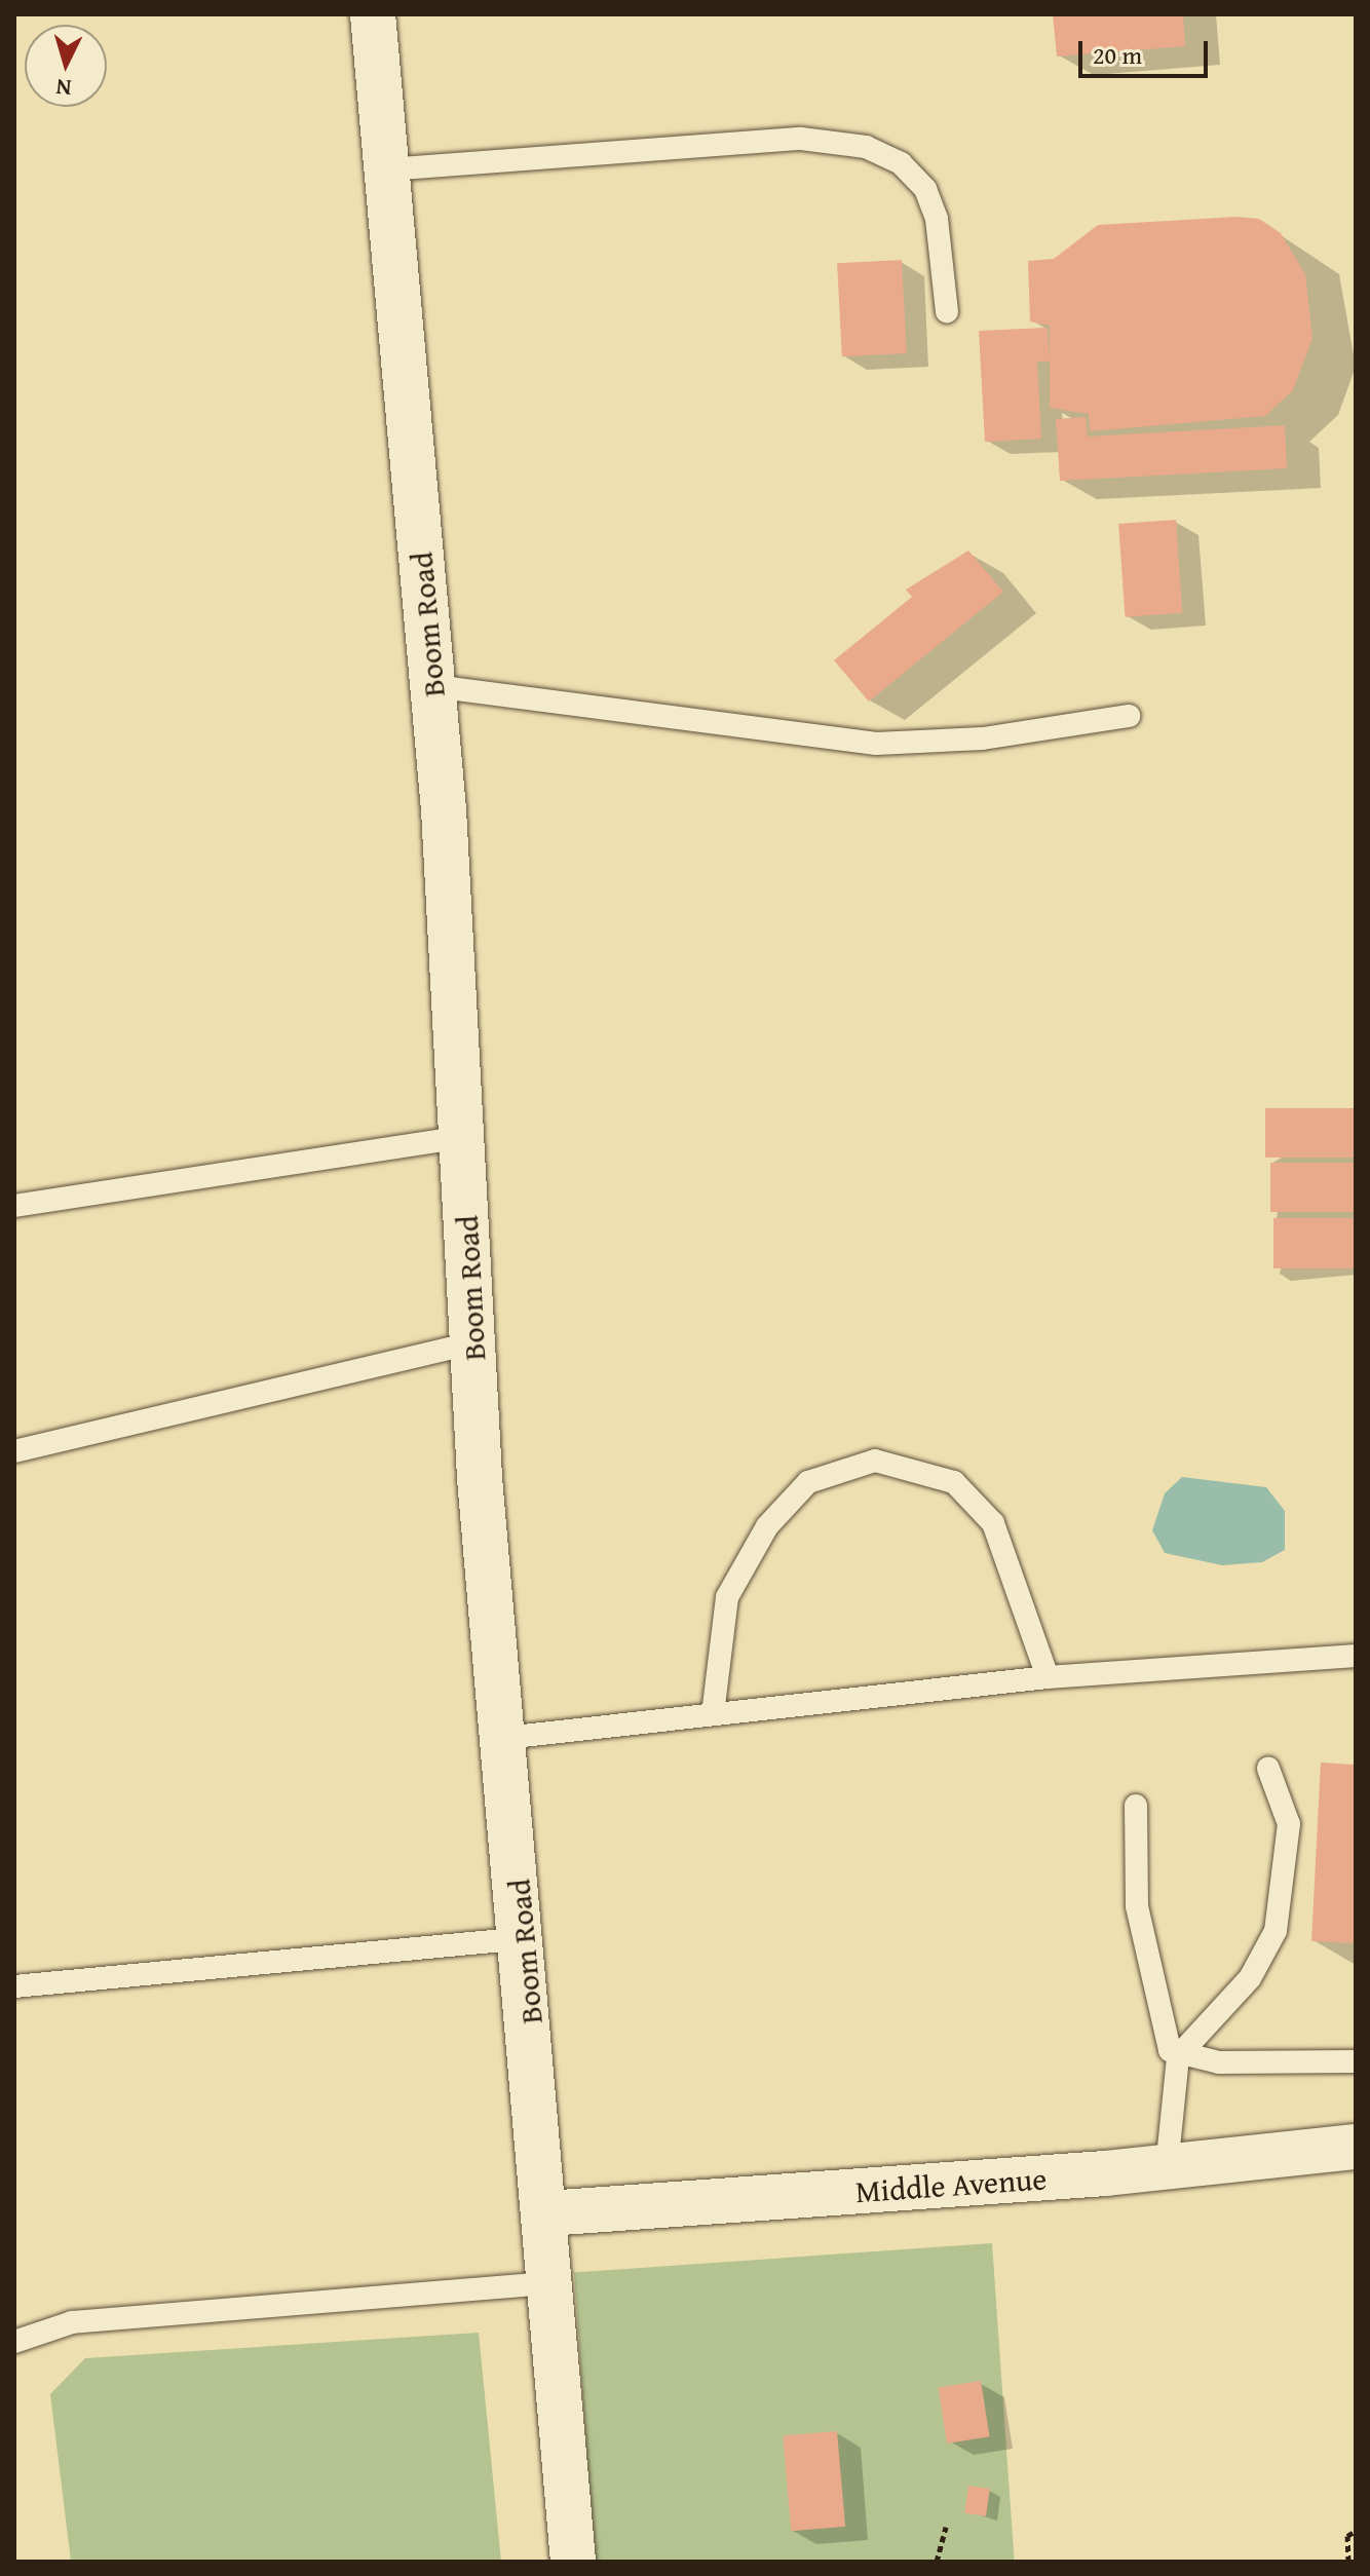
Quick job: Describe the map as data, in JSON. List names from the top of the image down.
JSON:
{
  "streets": {
    "street": ["Boom Road", "Middle Avenue"]
  },
  "crossings": [
    ["Boom Road", "Middle Avenue"]
  ],
  "scale_bar": "20 m",
  "north": "bottom"
}
